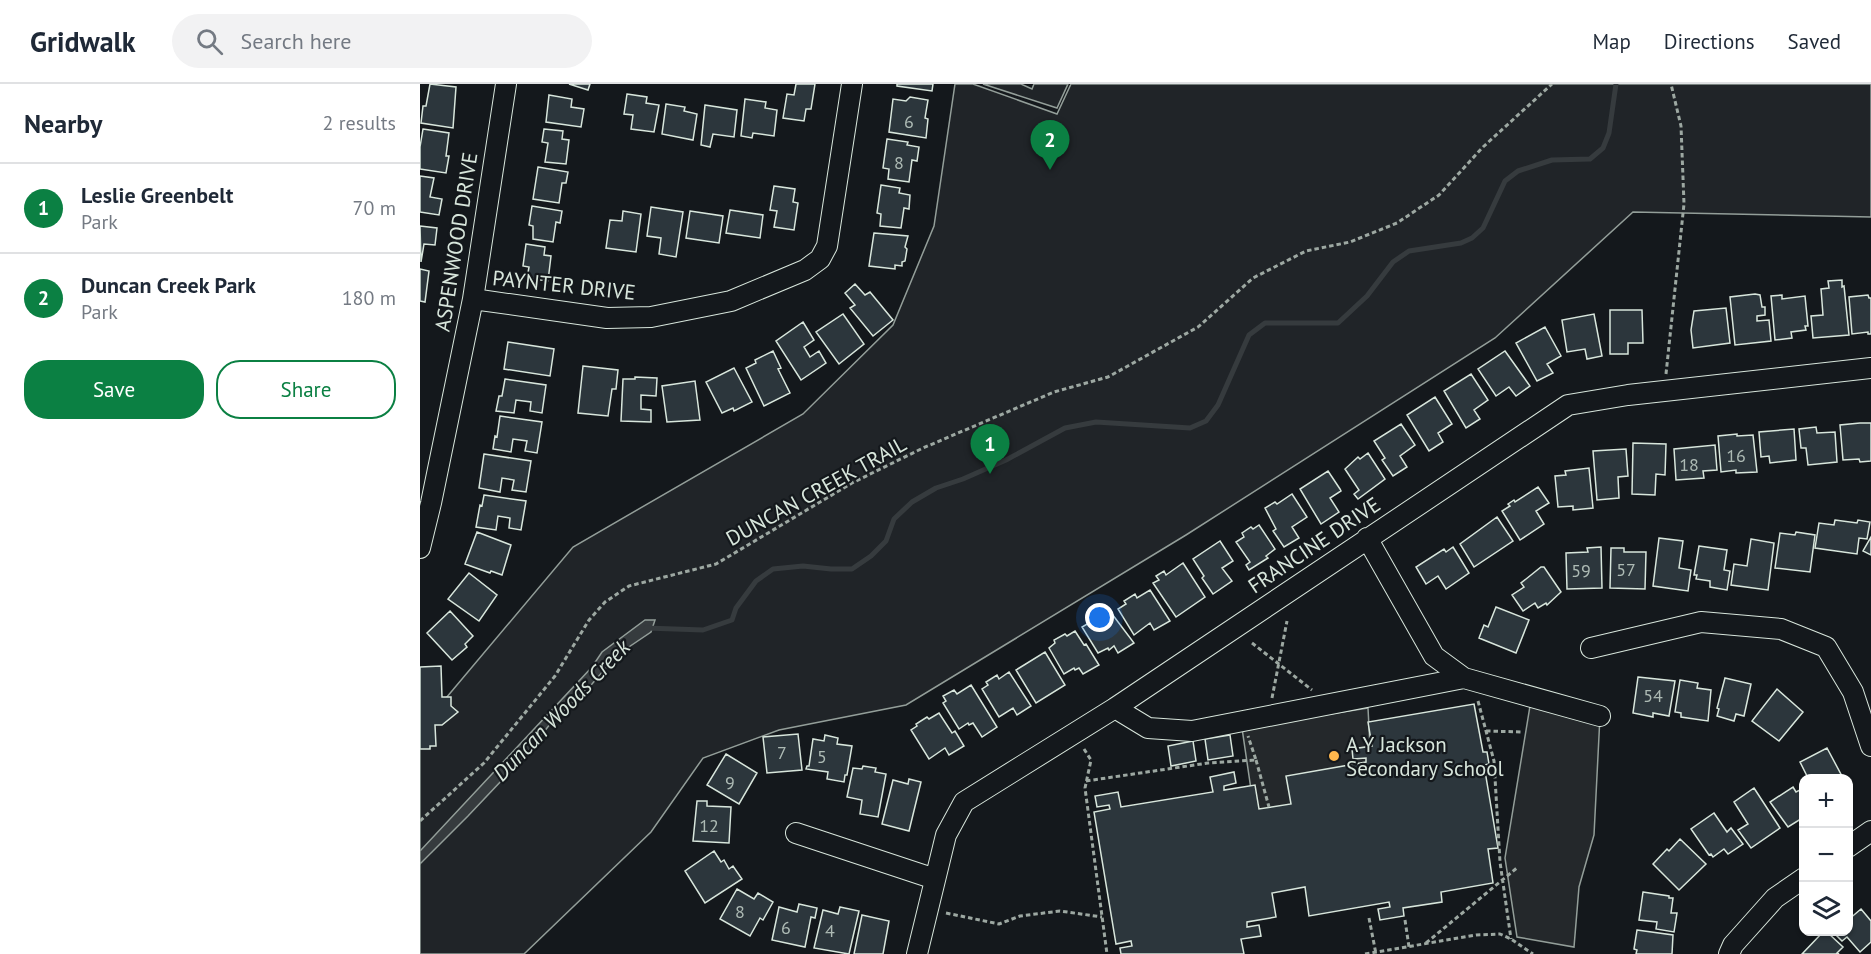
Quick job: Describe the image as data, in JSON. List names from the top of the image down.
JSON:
{
  "streets": {
    "street": ["ASPENWOOD DRIVE", "PAYNTER DRIVE", "FRANCINE DRIVE"],
    "path": ["DUNCAN CREEK TRAIL"]
  },
  "crossings": [
    ["ASPENWOOD DRIVE", "PAYNTER DRIVE"]
  ],
  "water": ["Duncan Woods Creek"],
  "places": ["A Y Jackson Secondary School"],
  "house_numbers": [
    "6",
    "8",
    "16",
    "18",
    "57",
    "59",
    "54",
    "7",
    "5",
    "9",
    "12",
    "8",
    "6",
    "4"
  ],
  "page": {
    "header": "Gridwalk",
    "search": "Search here",
    "nav": ["Map", "Directions", "Saved"],
    "heading": ["Nearby", "2 results"],
    "pins": ["2", "1"],
    "list": [
      {
        "mark": "1",
        "name": "Leslie Greenbelt",
        "note": "Park",
        "value": "70 m"
      },
      {
        "mark": "2",
        "name": "Duncan Creek Park",
        "note": "Park",
        "value": "180 m"
      }
    ],
    "buttons": ["Save", "Share"],
    "map_buttons": ["+", "−"]
  }
}
